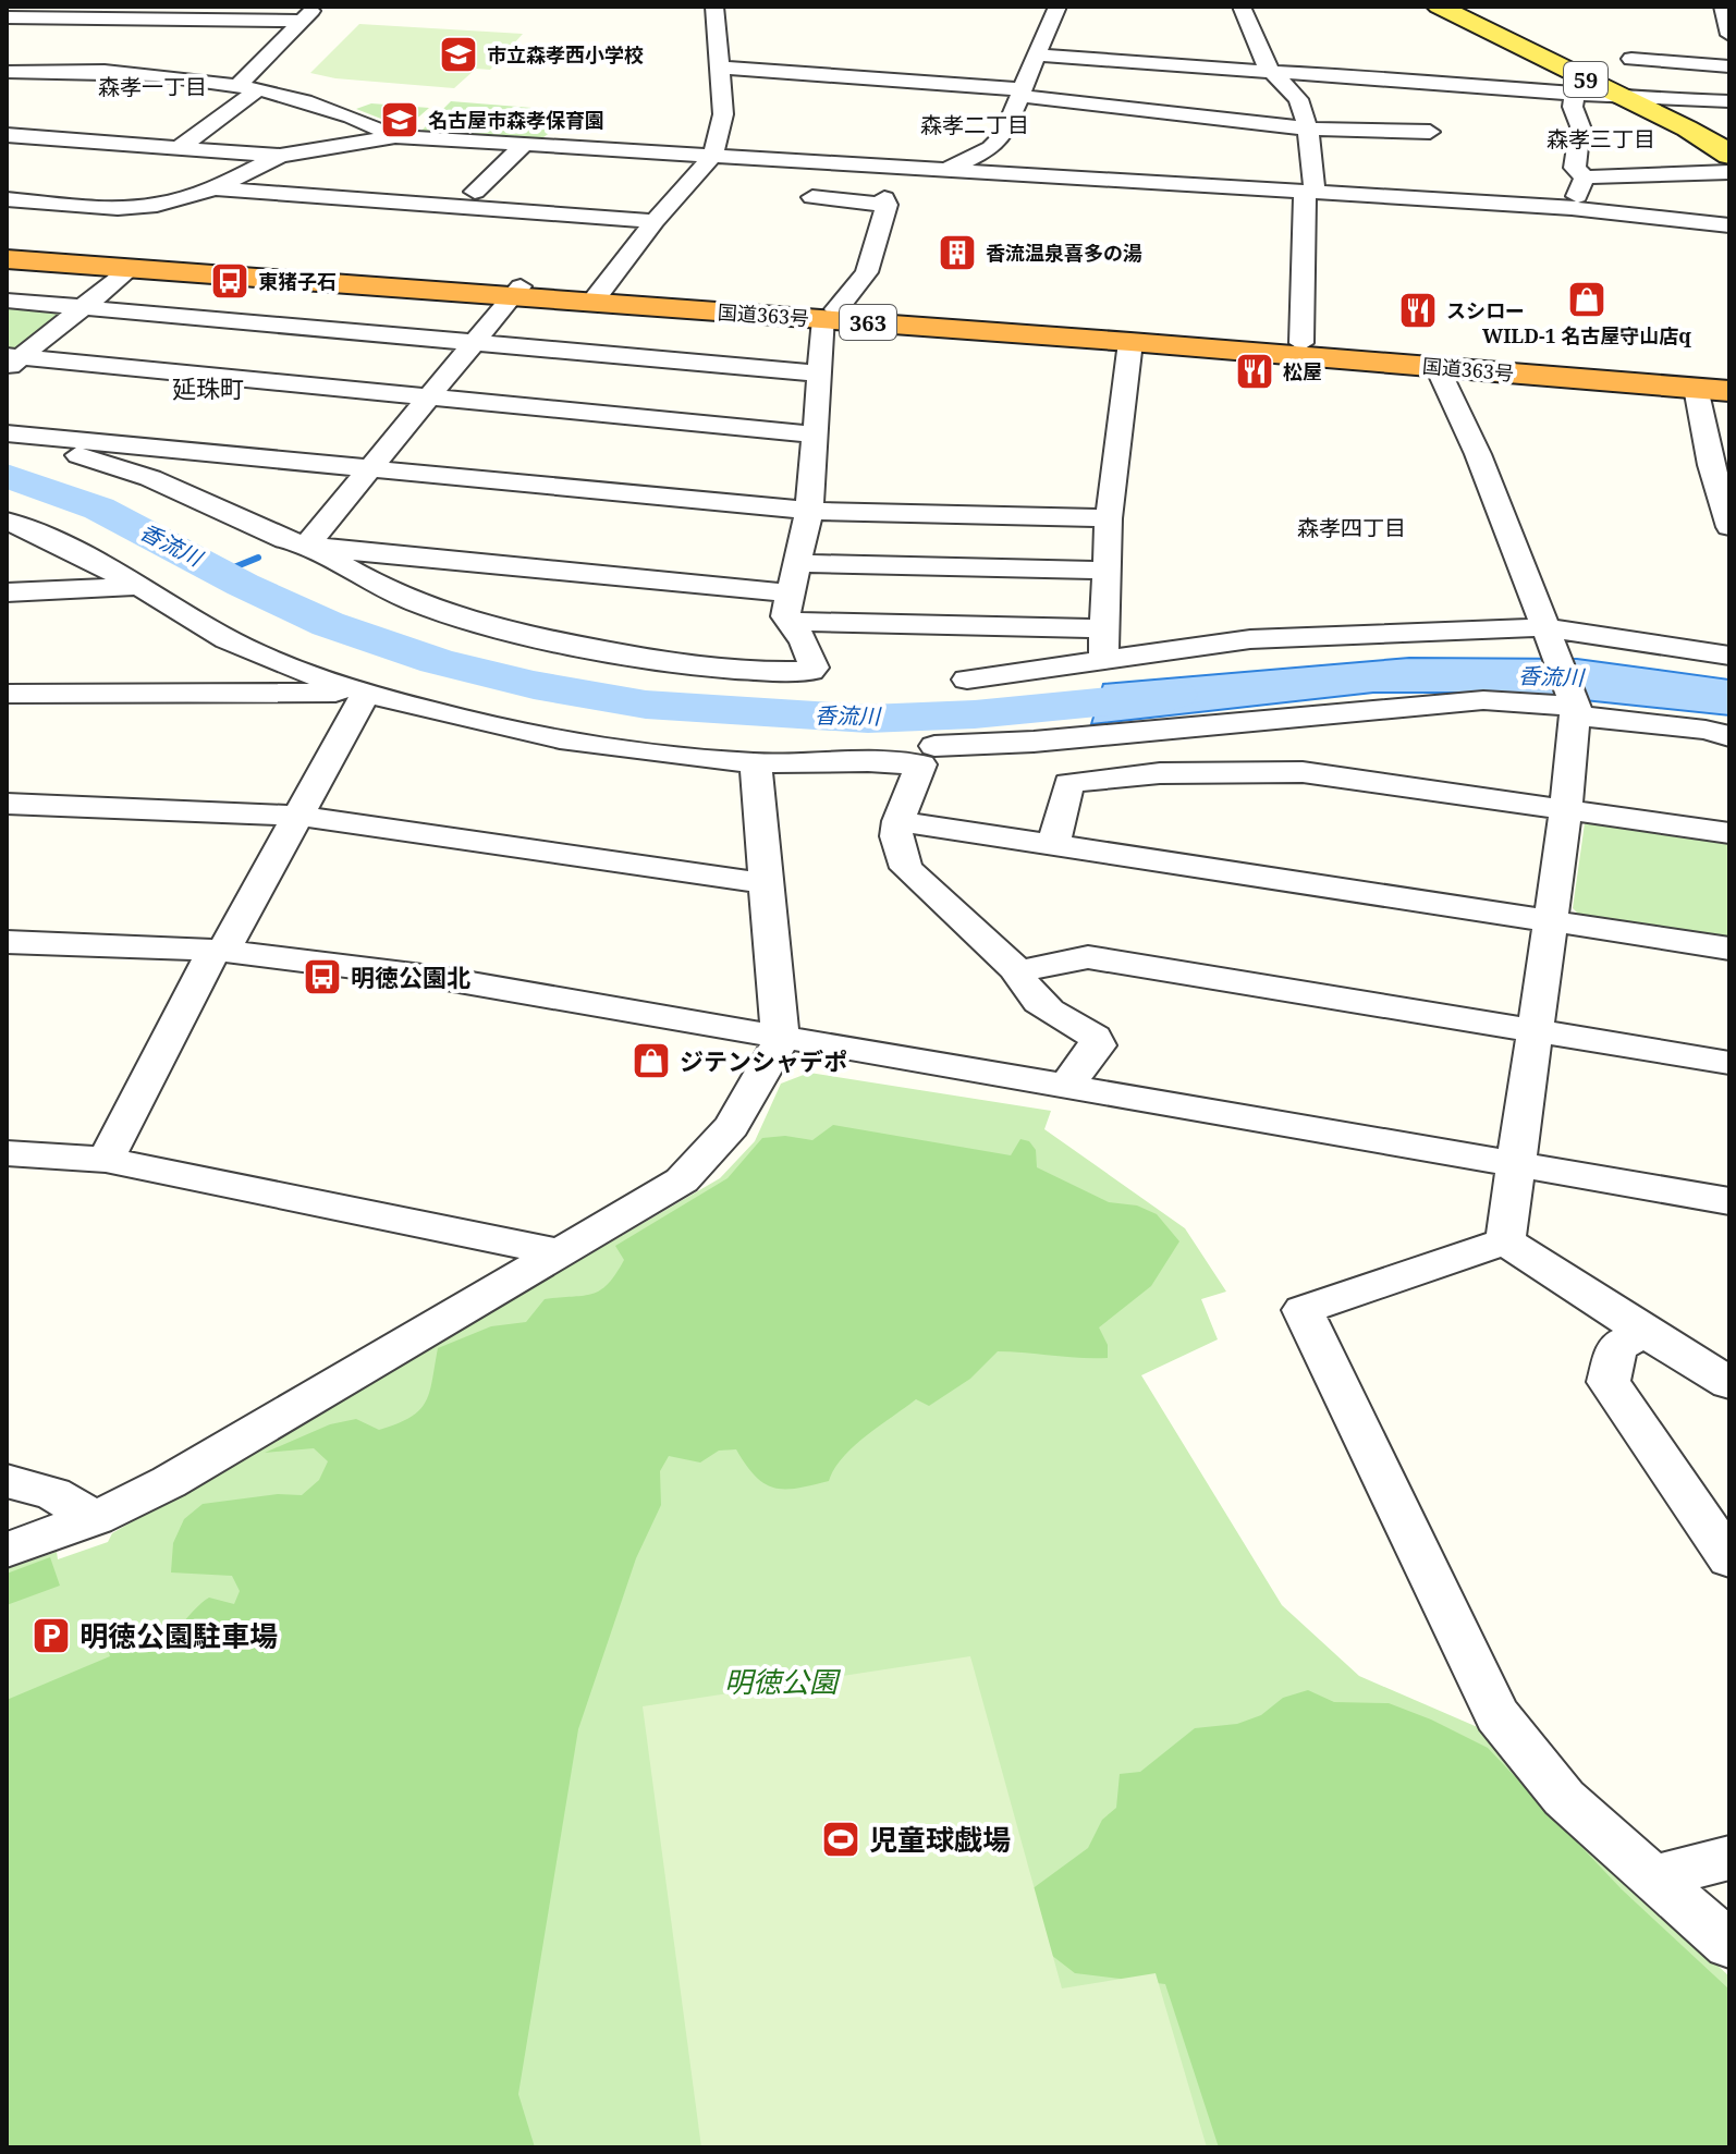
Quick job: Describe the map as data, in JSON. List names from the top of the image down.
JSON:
{
  "streets": {
    "highway": ["国道363号", "363"],
    "main road": ["59"]
  },
  "districts": [
    "森孝一丁目",
    "森孝二丁目",
    "森孝三丁目",
    "延珠町",
    "森孝四丁目"
  ],
  "water": ["香流川"],
  "parks": ["明徳公園"],
  "places": {
    "school or university": ["市立森孝西小学校", "名古屋市森孝保育園"],
    "building": ["香流温泉喜多の湯"],
    "bus stop": ["東猪子石", "明徳公園北"],
    "shop": ["WILD-1 名古屋守山店q", "ジテンシャデポ"],
    "restaurant": ["スシロー", "松屋"],
    "parking": ["明徳公園駐車場"],
    "sports": ["児童球戯場"]
  }
}
